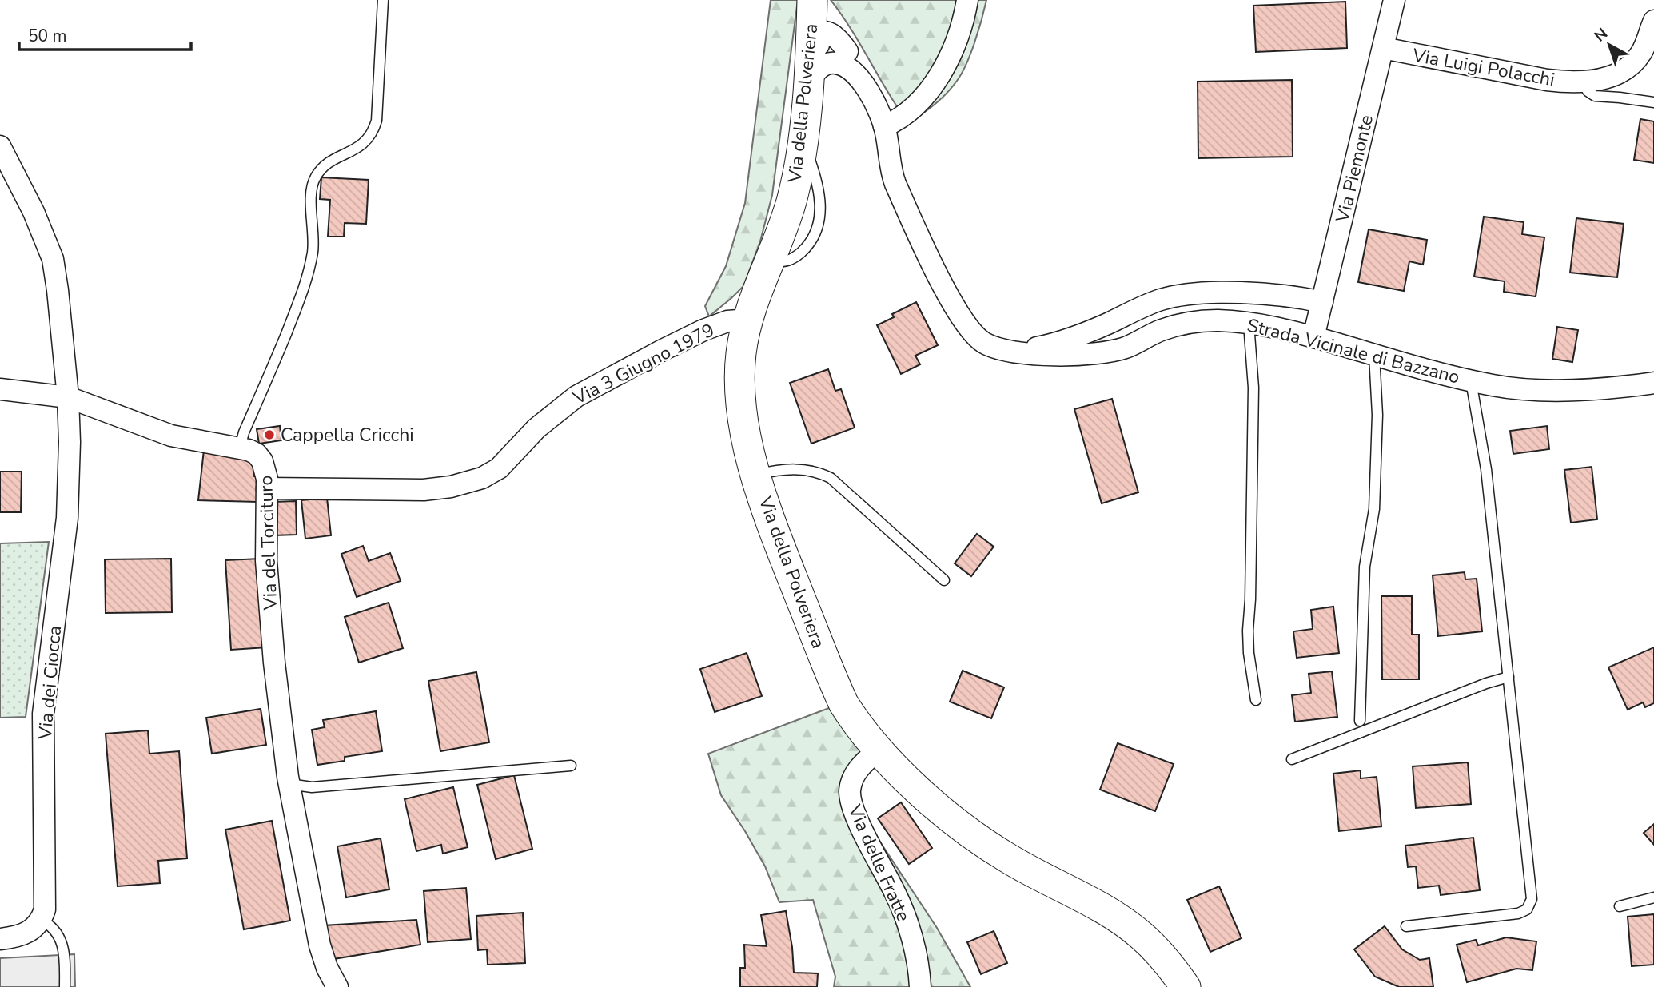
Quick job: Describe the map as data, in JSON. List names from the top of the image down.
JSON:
{
  "streets": {
    "main road": ["Via della Polveriera"],
    "street": [
      "Via Luigi Polacchi",
      "Via Piemonte",
      "Strada Vicinale di Bazzano",
      "Via 3 Giugno 1979",
      "Via del Torcituro",
      "Via dei Ciocca",
      "Via delle Fratte"
    ]
  },
  "crossings": [
    ["Via Luigi Polacchi", "Via Piemonte"],
    ["Via della Polveriera", "Strada Vicinale di Bazzano"],
    ["Via della Polveriera", "Via 3 Giugno 1979"],
    ["Via della Polveriera", "Via delle Fratte"],
    ["Via Piemonte", "Strada Vicinale di Bazzano"],
    ["Via 3 Giugno 1979", "Via del Torcituro"],
    ["Via del Torcituro", "Via dei Ciocca"]
  ],
  "places": ["Cappella Cricchi"],
  "scale_bar": "50 m",
  "north": "top left"
}
